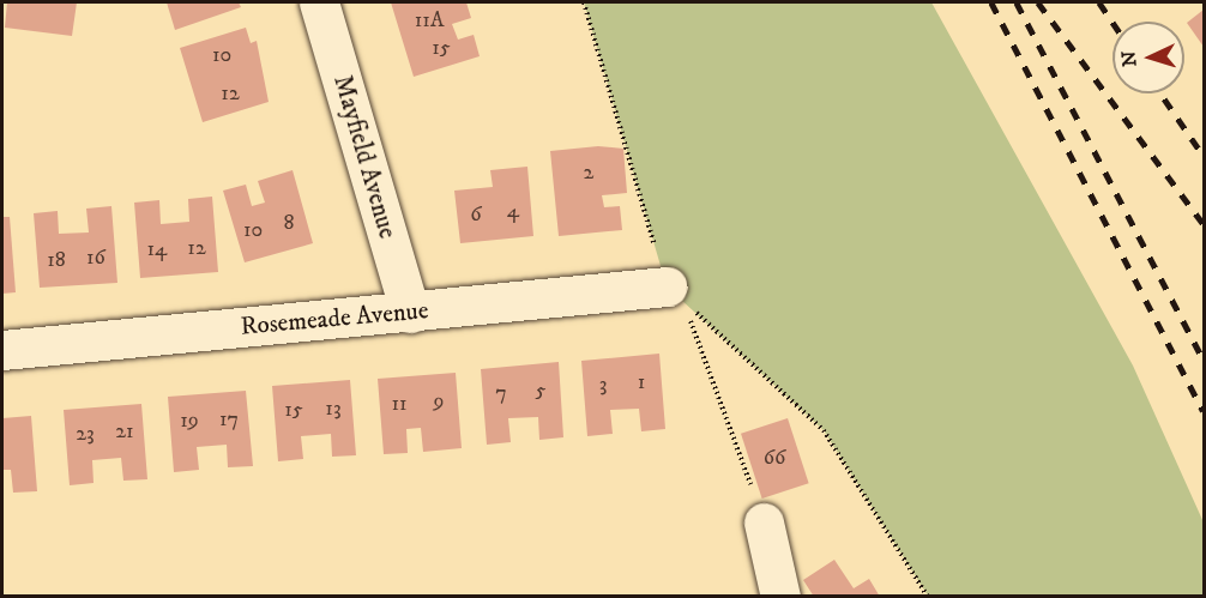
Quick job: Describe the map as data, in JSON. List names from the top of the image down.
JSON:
{
  "streets": {
    "street": ["Mayfield Avenue", "Rosemeade Avenue"]
  },
  "crossings": [
    ["Mayfield Avenue", "Rosemeade Avenue"]
  ],
  "house_numbers": [
    "11A",
    "15",
    "10",
    "12",
    "2",
    "4",
    "6",
    "8",
    "10",
    "12",
    "14",
    "16",
    "18",
    "1",
    "3",
    "5",
    "7",
    "9",
    "11",
    "13",
    "15",
    "17",
    "19",
    "21",
    "23",
    "66"
  ],
  "north": "left"
}
